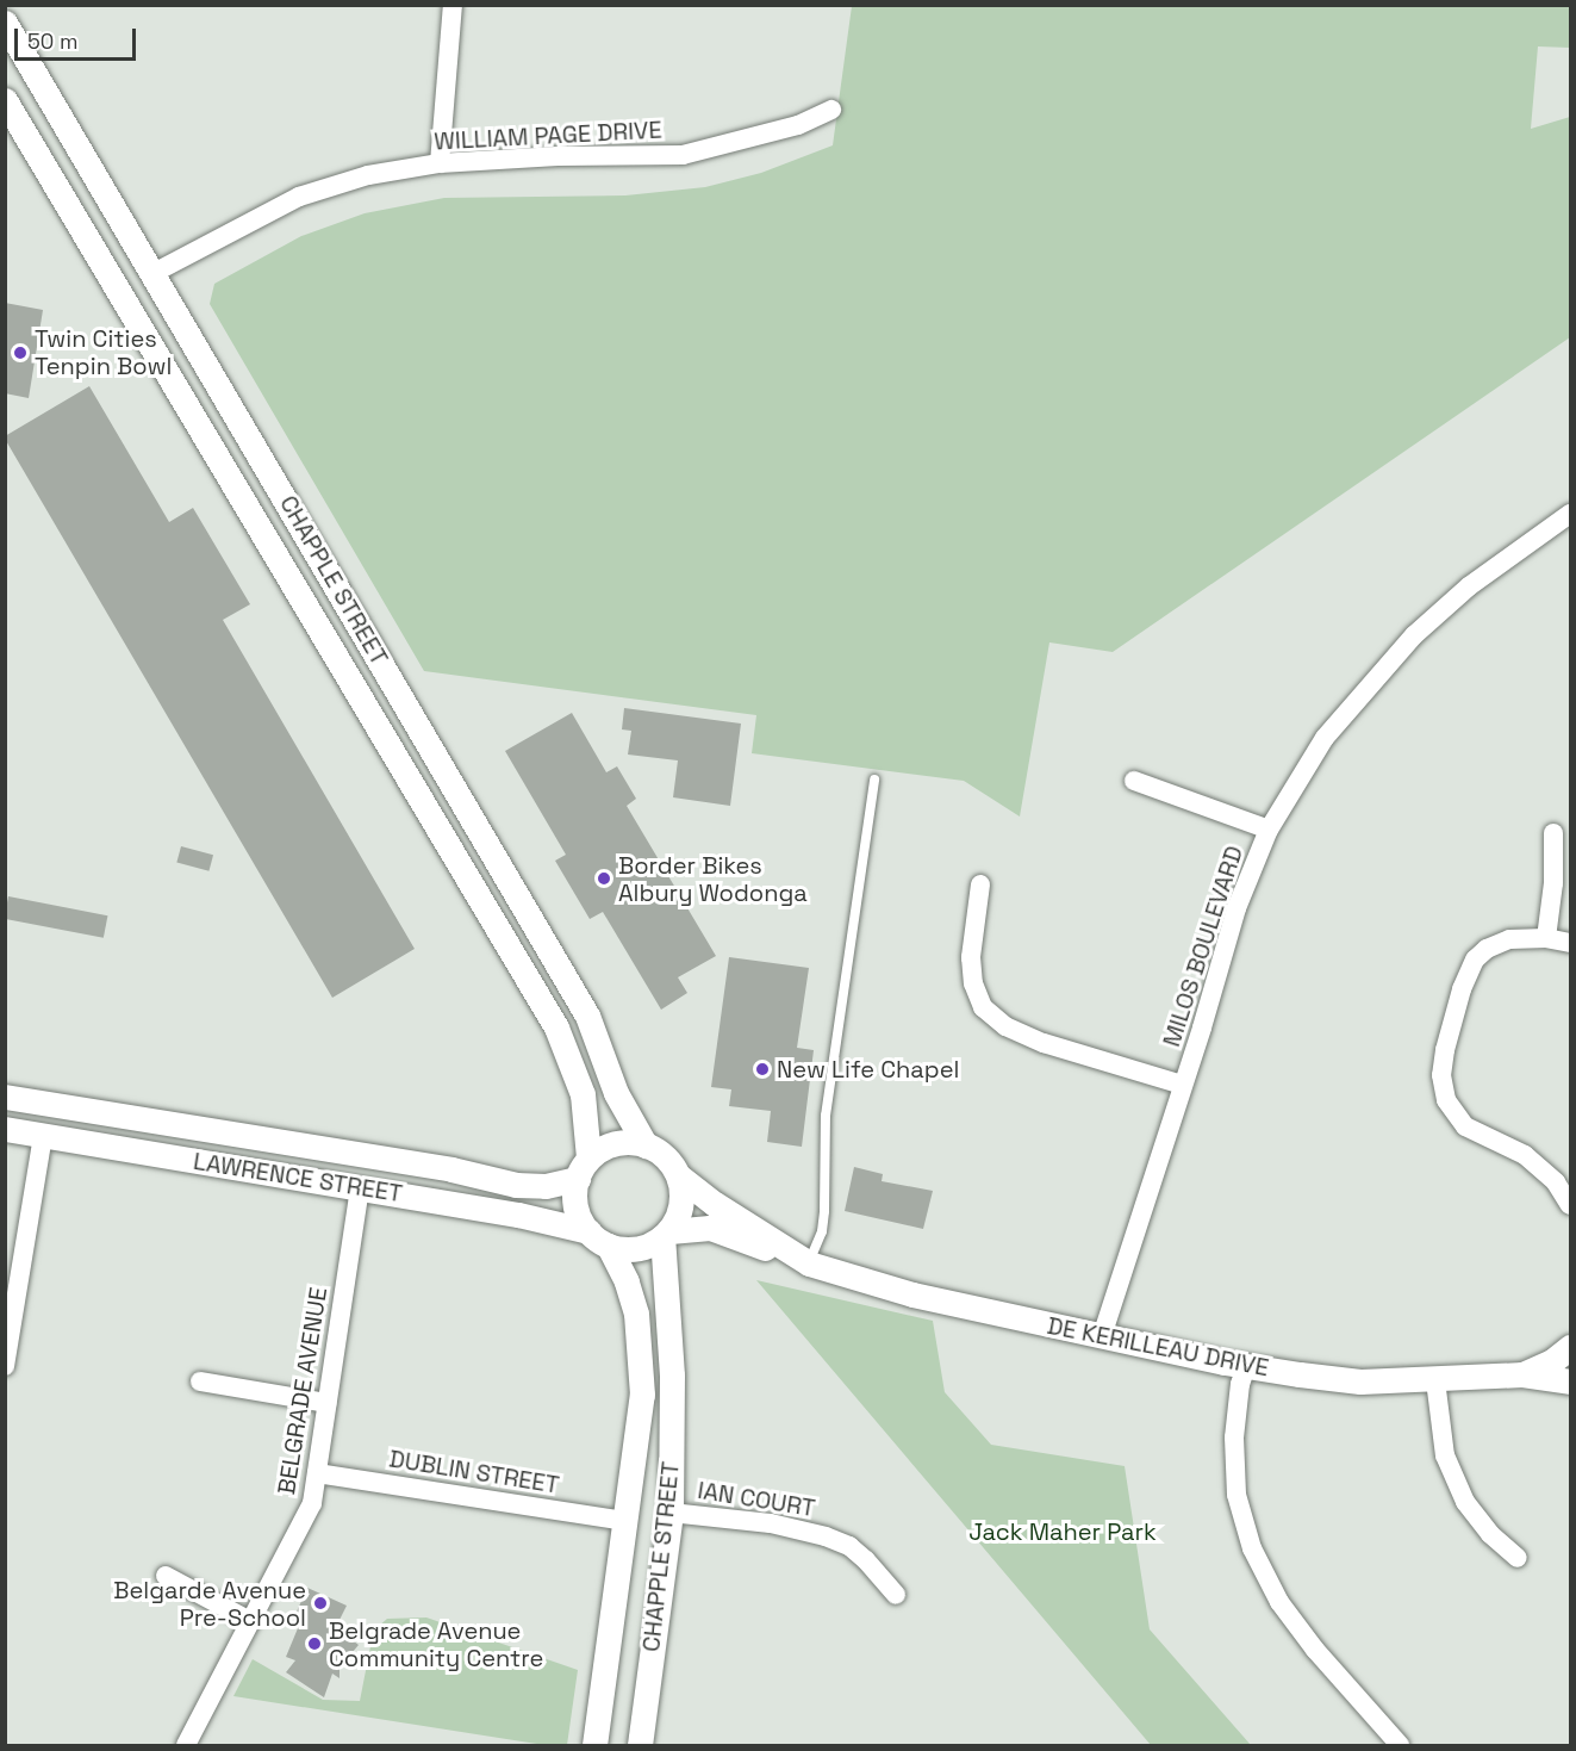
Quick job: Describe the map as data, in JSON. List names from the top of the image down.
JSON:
{
  "streets": {
    "street": [
      "WILLIAM PAGE DRIVE",
      "CHAPPLE STREET",
      "MILOS BOULEVARD",
      "LAWRENCE STREET",
      "DE KERILLEAU DRIVE",
      "BELGRADE AVENUE",
      "DUBLIN STREET",
      "IAN COURT"
    ]
  },
  "crossings": [
    ["WILLIAM PAGE DRIVE", "CHAPPLE STREET"],
    ["CHAPPLE STREET", "LAWRENCE STREET"],
    ["CHAPPLE STREET", "DE KERILLEAU DRIVE"],
    ["CHAPPLE STREET", "DUBLIN STREET"],
    ["CHAPPLE STREET", "IAN COURT"],
    ["MILOS BOULEVARD", "DE KERILLEAU DRIVE"],
    ["LAWRENCE STREET", "DE KERILLEAU DRIVE"],
    ["LAWRENCE STREET", "BELGRADE AVENUE"],
    ["BELGRADE AVENUE", "DUBLIN STREET"]
  ],
  "parks": ["Jack Maher Park"],
  "places": [
    "Twin Cities Tenpin Bowl",
    "Border Bikes Albury Wodonga",
    "New Life Chapel",
    "Belgarde Avenue Pre-School",
    "Belgrade Avenue Community Centre"
  ],
  "scale_bar": "50 m"
}
